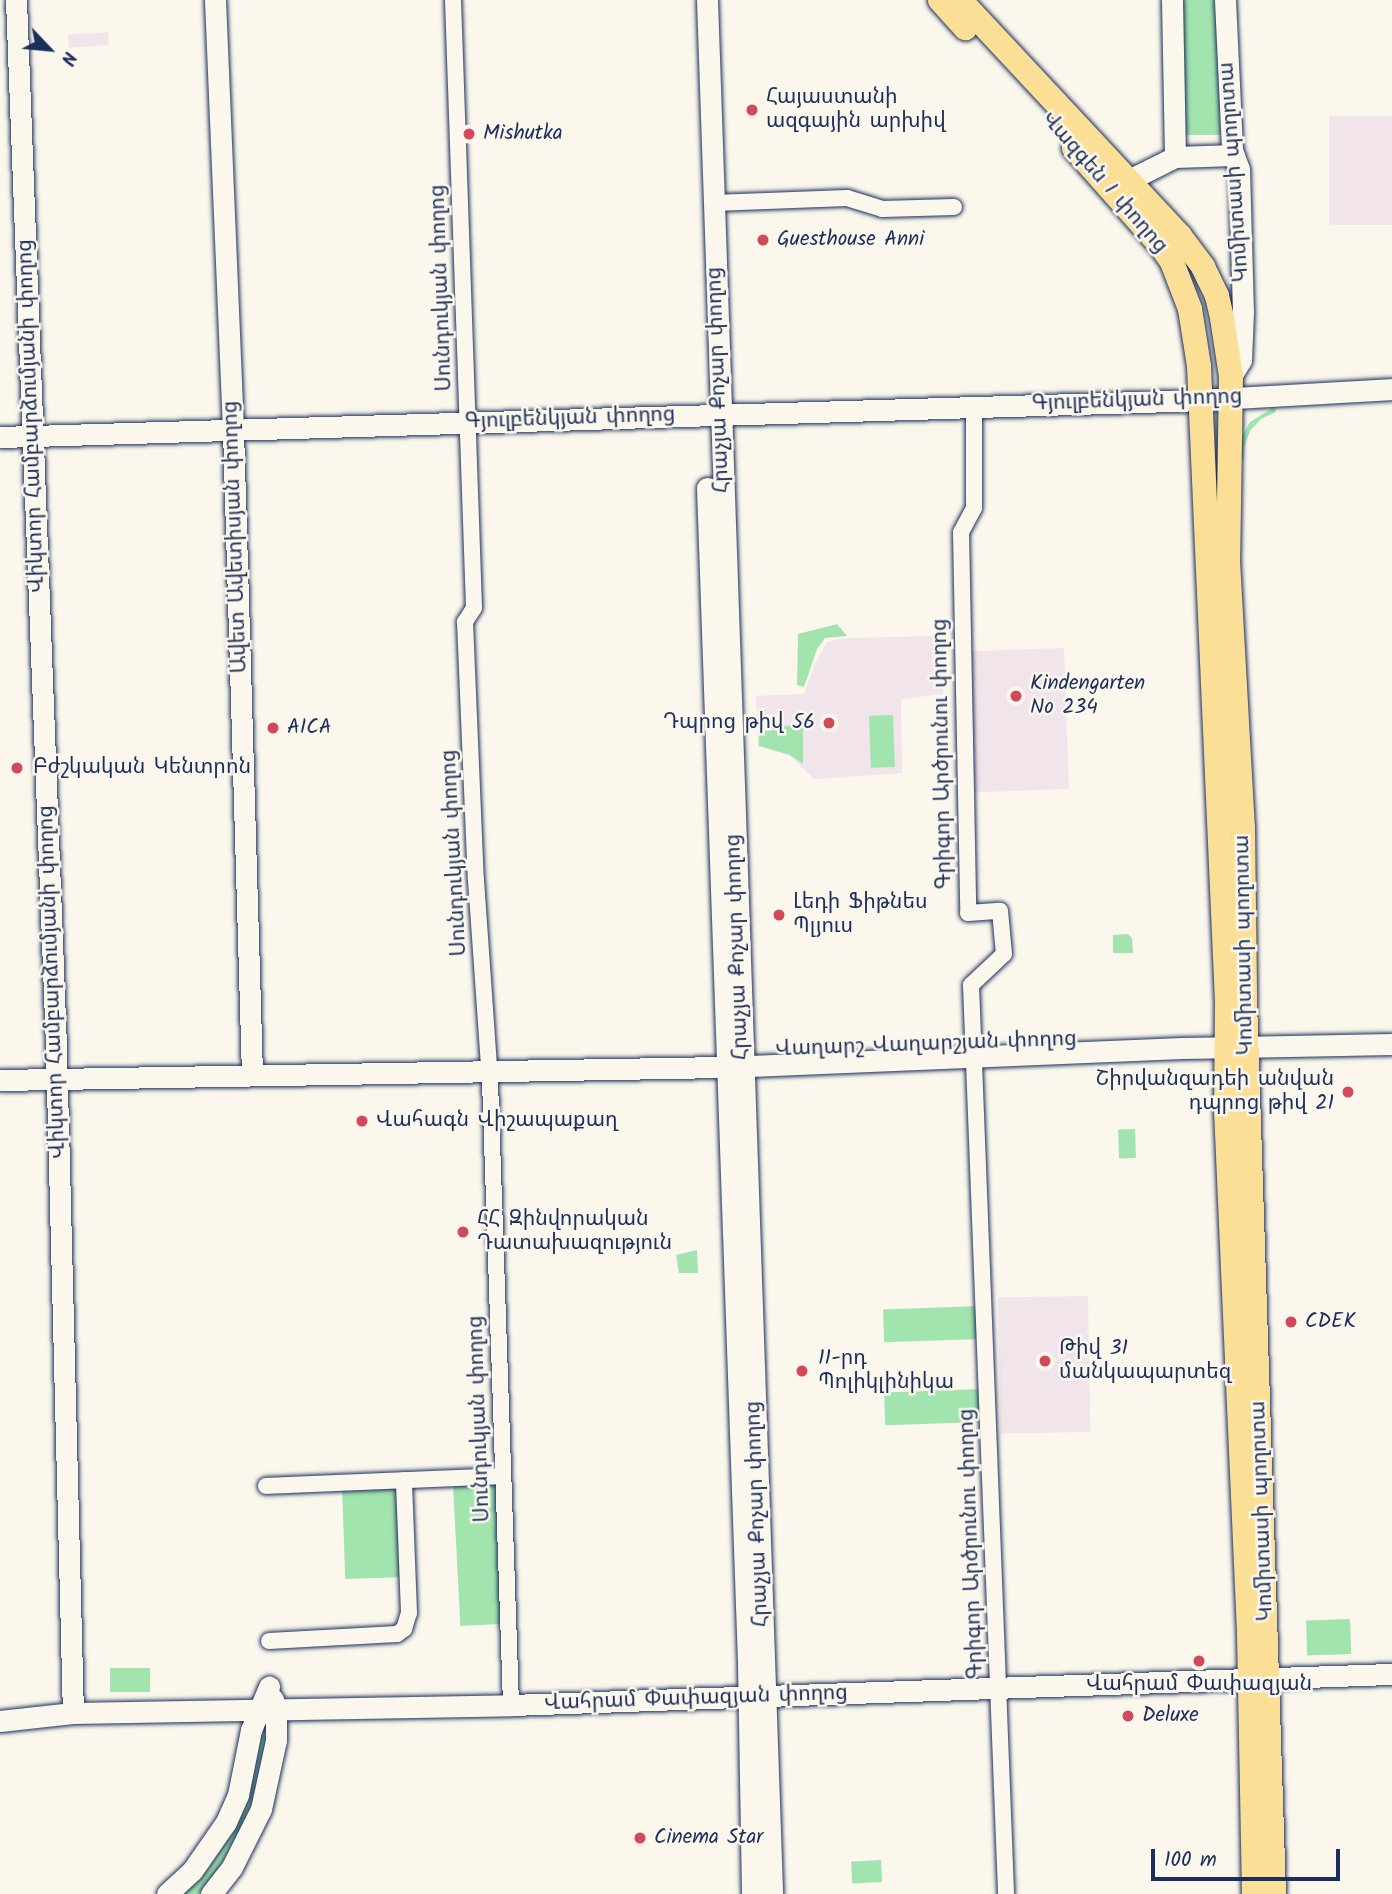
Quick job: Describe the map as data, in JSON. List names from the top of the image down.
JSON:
{
  "streets": {
    "main road": ["Կոմիտասի պողոտա", "Վազգեն I փողոց"],
    "street": [
      "Սունդուկյան փողոց",
      "Հրաչյա Քոչար փողոց",
      "Գյուլբենկյան փողոց",
      "Վիկտոր Համբարձումյանի փողոց",
      "Ավետ Ավետիսյան փողոց",
      "Գրիգոր Արծրունու փողոց",
      "Վաղարշ Վաղարշյան փողոց",
      "Վահրամ Փափազյան փողոց"
    ]
  },
  "crossings": [
    ["Կոմիտասի պողոտա", "Վազգեն I փողոց"],
    ["Կոմիտասի պողոտա", "Գյուլբենկյան փողոց"],
    ["Կոմիտասի պողոտա", "Վաղարշ Վաղարշյան փողոց"],
    ["Կոմիտասի պողոտա", "Վահրամ Փափազյան փողոց"],
    ["Վազգեն I փողոց", "Գյուլբենկյան փողոց"],
    ["Սունդուկյան փողոց", "Գյուլբենկյան փողոց"],
    ["Սունդուկյան փողոց", "Վաղարշ Վաղարշյան փողոց"],
    ["Սունդուկյան փողոց", "Վահրամ Փափազյան փողոց"],
    ["Հրաչյա Քոչար փողոց", "Գյուլբենկյան փողոց"],
    ["Հրաչյա Քոչար փողոց", "Վաղարշ Վաղարշյան փողոց"],
    ["Հրաչյա Քոչար փողոց", "Վահրամ Փափազյան փողոց"],
    ["Գյուլբենկյան փողոց", "Վիկտոր Համբարձումյանի փողոց"],
    ["Գյուլբենկյան փողոց", "Ավետ Ավետիսյան փողոց"],
    ["Գյուլբենկյան փողոց", "Գրիգոր Արծրունու փողոց"],
    ["Վիկտոր Համբարձումյանի փողոց", "Վաղարշ Վաղարշյան փողոց"],
    ["Վիկտոր Համբարձումյանի փողոց", "Վահրամ Փափազյան փողոց"],
    ["Ավետ Ավետիսյան փողոց", "Վաղարշ Վաղարշյան փողոց"],
    ["Գրիգոր Արծրունու փողոց", "Վաղարշ Վաղարշյան փողոց"],
    ["Գրիգոր Արծրունու փողոց", "Վահրամ Փափազյան փողոց"]
  ],
  "places": [
    "Հայաստանի ազգային արխիվ",
    "Mishutka",
    "Guesthouse Anni",
    "Kindengarten No 234",
    "Դպրոց թիվ 56",
    "AICA",
    "Բժշկական Կենտրոն",
    "Լեդի Ֆիթնես Պլյուս",
    "Շիրվանզադեի անվան դպրոց թիվ 21",
    "Վահագն Վիշապաքաղ",
    "ՀՀ Զինվորական Դատախազություն",
    "CDEK",
    "Թիվ 31 մանկապարտեզ",
    "11-րդ Պոլիկլինիկա",
    "Վահրամ Փափազյան",
    "Deluxe",
    "Cinema Star"
  ],
  "scale_bar": "100 m",
  "north": "bottom right"
}
